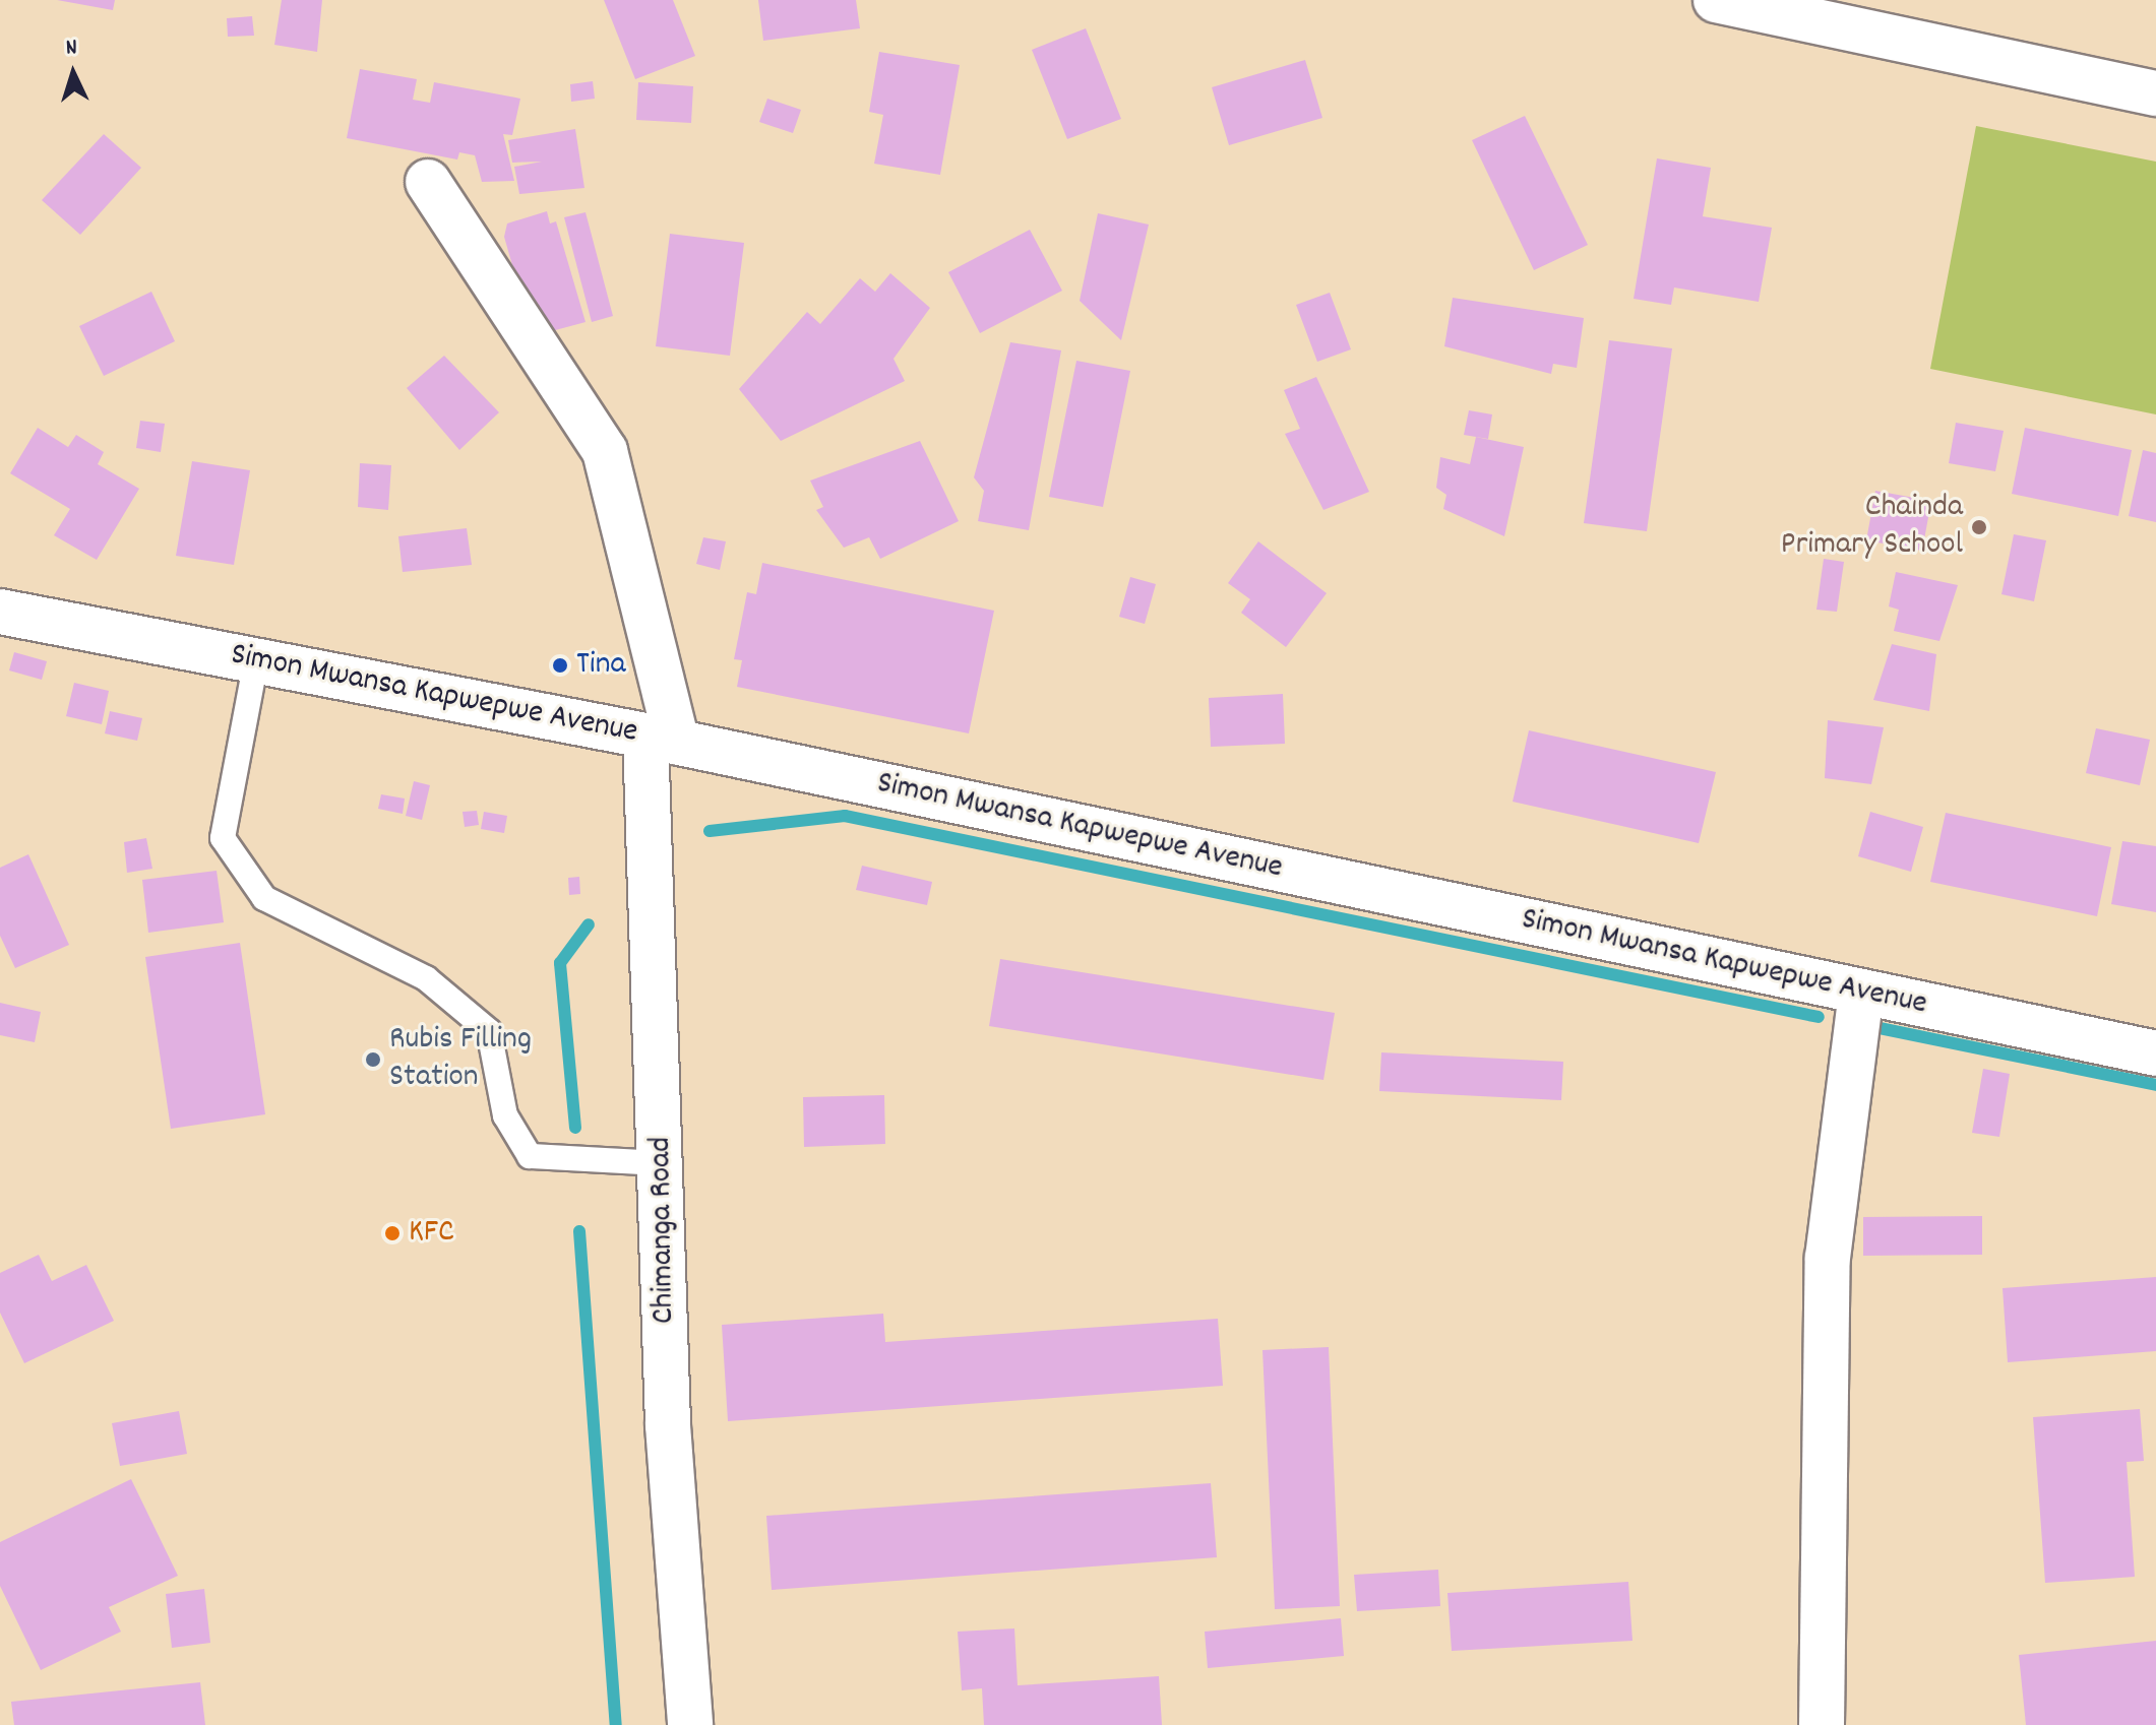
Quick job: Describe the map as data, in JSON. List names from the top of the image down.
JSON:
{
  "streets": {
    "street": ["Simon Mwansa Kapwepwe Avenue", "Chimanga Road"]
  },
  "crossings": [
    ["Simon Mwansa Kapwepwe Avenue", "Chimanga Road"]
  ],
  "places": [
    "Chainda Primary School",
    "Tina",
    "Rubis Filling Station",
    "KFC"
  ],
  "north": "top"
}
